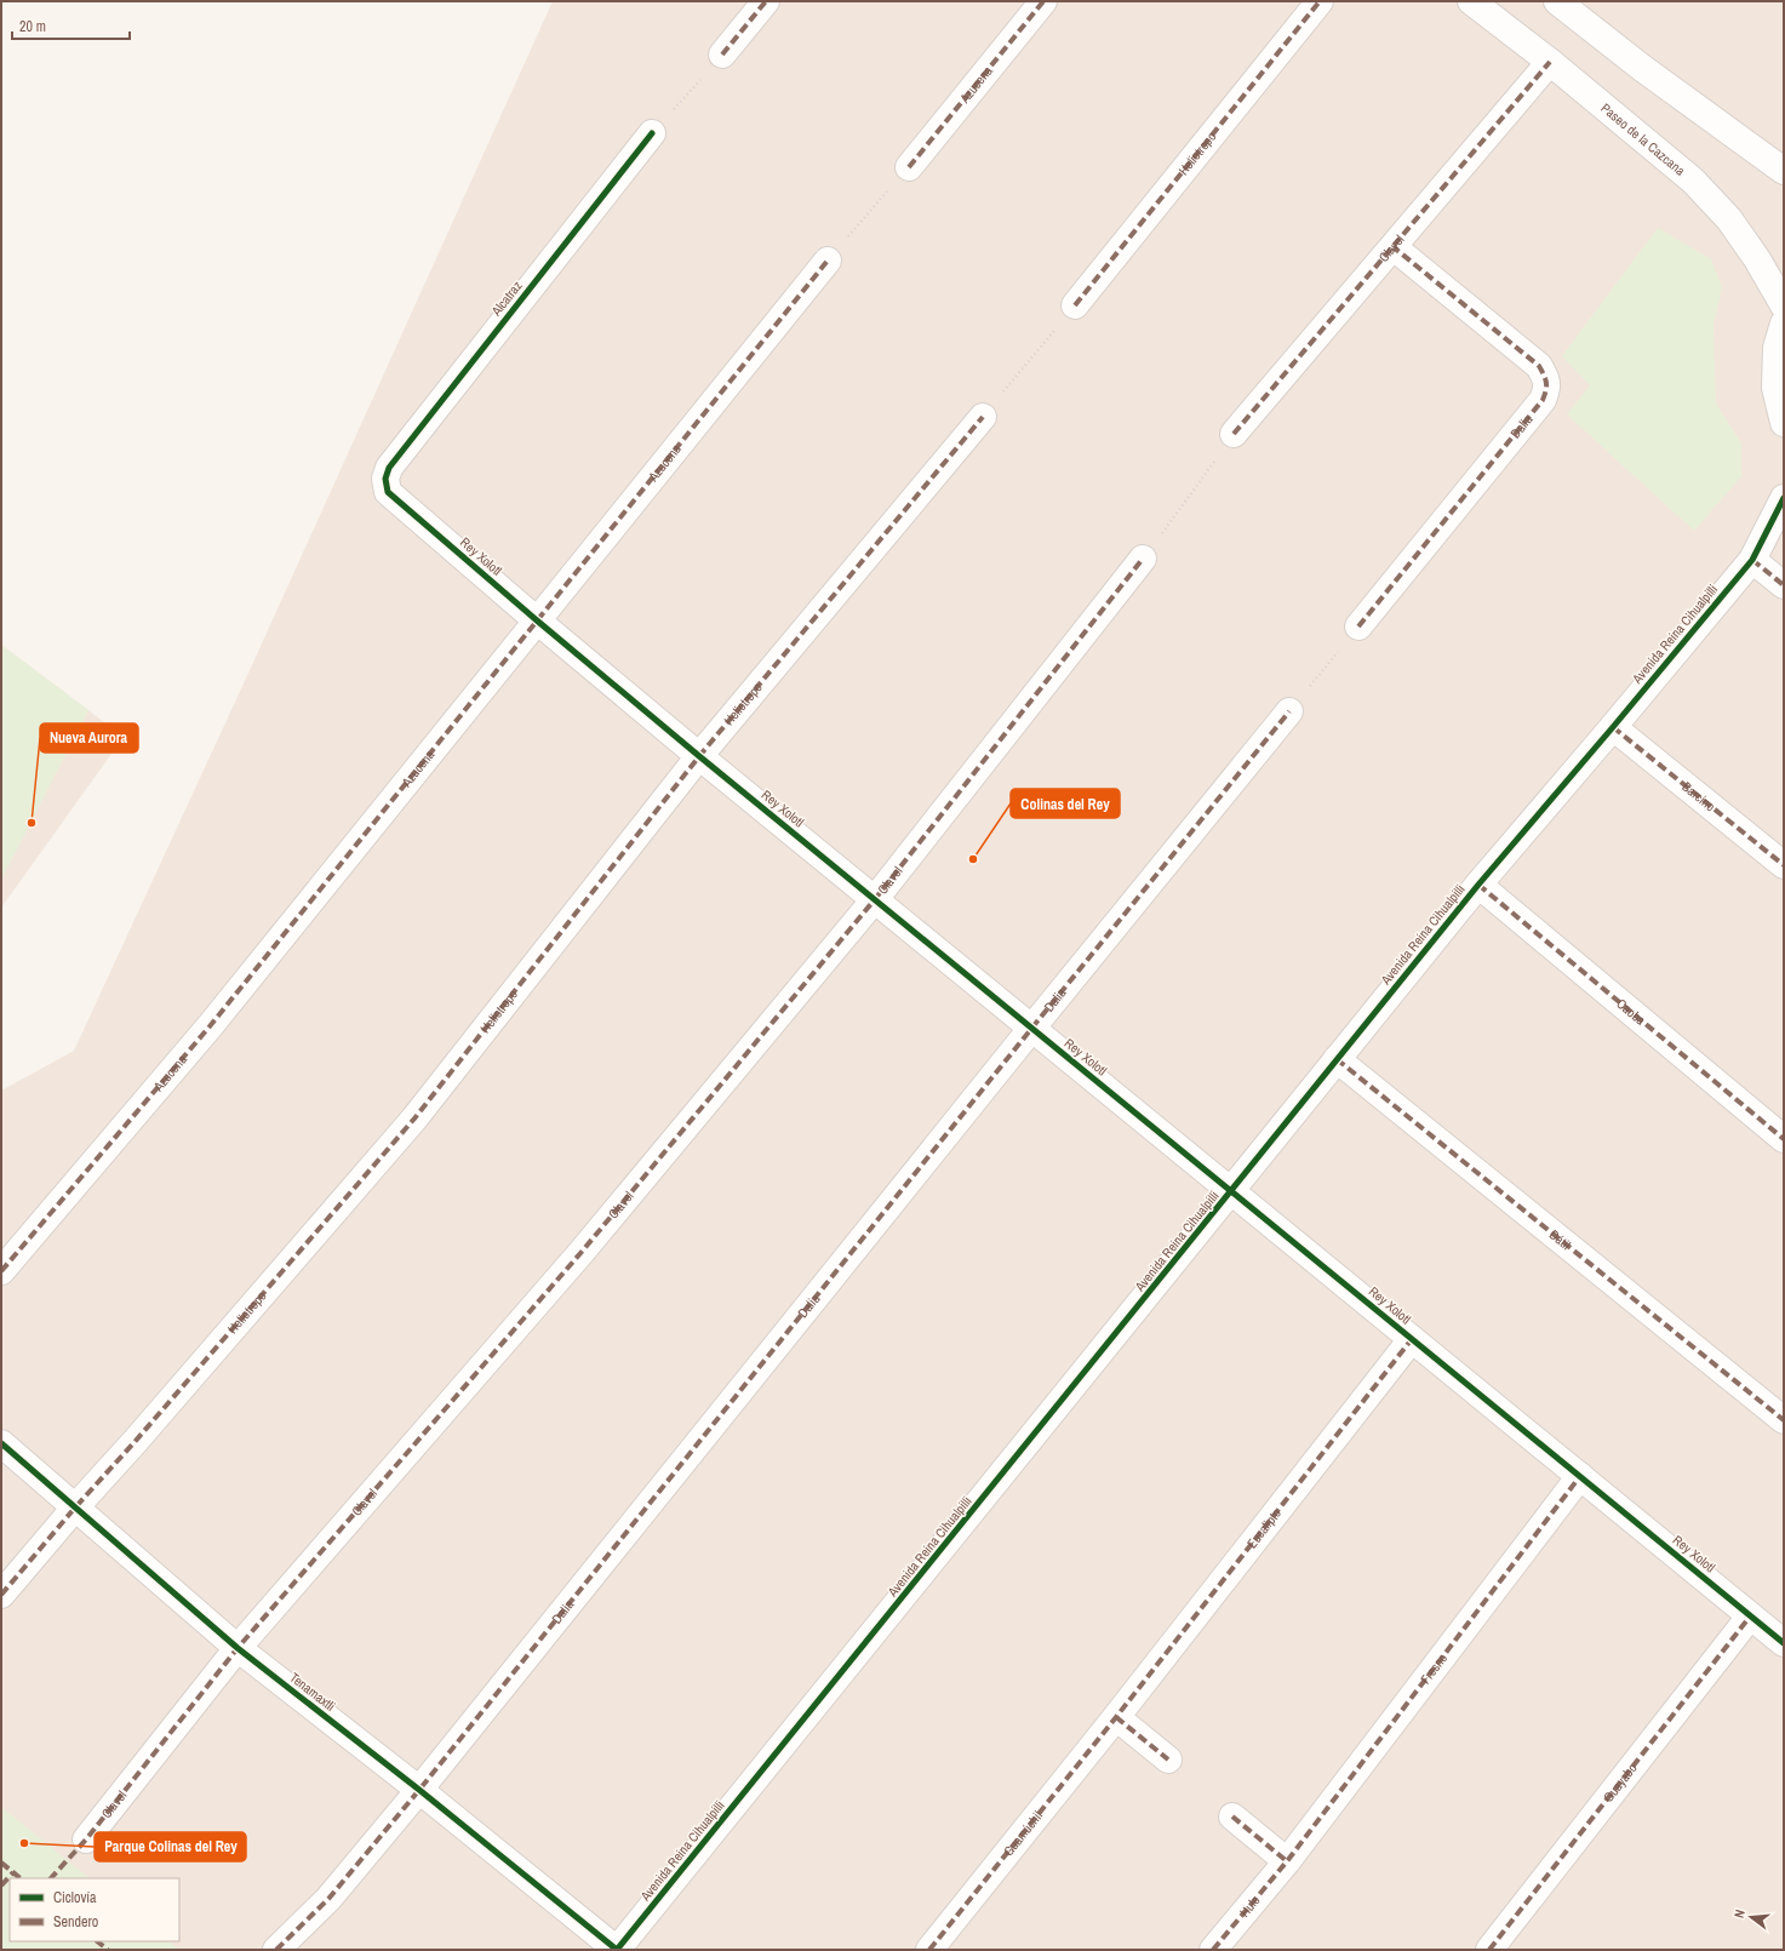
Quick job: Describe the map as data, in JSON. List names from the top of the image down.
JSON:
{
  "streets": {
    "street": [
      "Azucena",
      "Paseo de la Cazcana",
      "Heliotropo",
      "Clavel",
      "Alcatraz",
      "Dalia",
      "Rey Xolotl",
      "Avenida Reina Cihualpilli",
      "Barcino",
      "Caoba",
      "Dátil",
      "Eucalipto",
      "Fresno",
      "Tenamaxtli",
      "Guayabo",
      "Guamúchil",
      "Hule"
    ]
  },
  "crossings": [
    ["Azucena", "Rey Xolotl"],
    ["Paseo de la Cazcana", "Clavel"],
    ["Heliotropo", "Rey Xolotl"],
    ["Heliotropo", "Tenamaxtli"],
    ["Clavel", "Dalia"],
    ["Clavel", "Rey Xolotl"],
    ["Clavel", "Tenamaxtli"],
    ["Alcatraz", "Rey Xolotl"],
    ["Dalia", "Rey Xolotl"],
    ["Dalia", "Tenamaxtli"],
    ["Rey Xolotl", "Avenida Reina Cihualpilli"],
    ["Rey Xolotl", "Eucalipto"],
    ["Rey Xolotl", "Fresno"],
    ["Rey Xolotl", "Guayabo"],
    ["Avenida Reina Cihualpilli", "Barcino"],
    ["Avenida Reina Cihualpilli", "Caoba"],
    ["Avenida Reina Cihualpilli", "Dátil"],
    ["Avenida Reina Cihualpilli", "Tenamaxtli"],
    ["Eucalipto", "Guamúchil"],
    ["Fresno", "Hule"]
  ],
  "places": ["Nueva Aurora", "Colinas del Rey", "Parque Colinas del Rey"],
  "legend": ["Ciclovía", "Sendero"],
  "scale_bar": "20 m",
  "north": "left"
}
